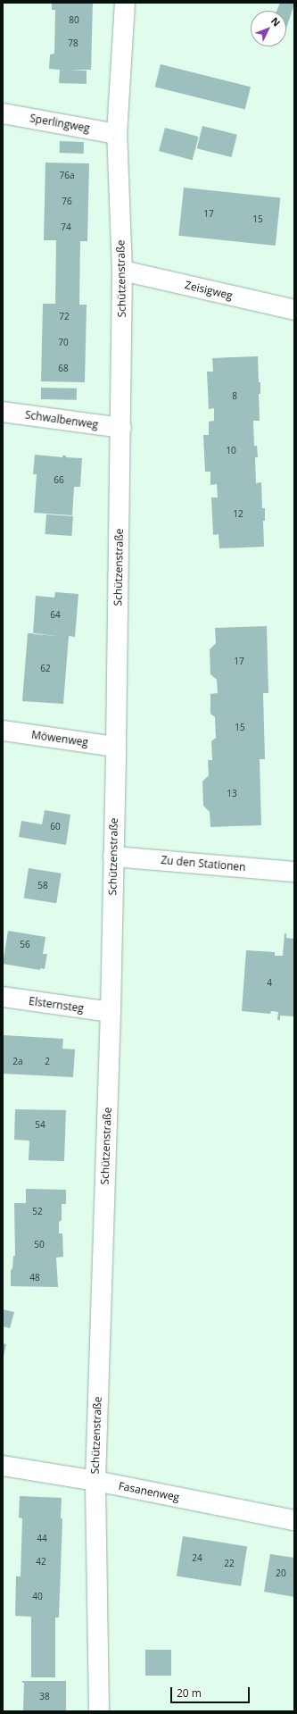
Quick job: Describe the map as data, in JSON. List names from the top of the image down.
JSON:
{
  "streets": {
    "street": [
      "Sperlingweg",
      "Schützenstraße",
      "Zeisigweg",
      "Schwalbenweg",
      "Möwenweg",
      "Zu den Stationen",
      "Elsternsteg",
      "Fasanenweg"
    ]
  },
  "crossings": [
    ["Sperlingweg", "Schützenstraße"],
    ["Schützenstraße", "Zeisigweg"],
    ["Schützenstraße", "Schwalbenweg"],
    ["Schützenstraße", "Möwenweg"],
    ["Schützenstraße", "Zu den Stationen"],
    ["Schützenstraße", "Elsternsteg"],
    ["Schützenstraße", "Fasanenweg"]
  ],
  "house_numbers": [
    "80",
    "78",
    "76a",
    "76",
    "17",
    "15",
    "74",
    "72",
    "70",
    "68",
    "8",
    "10",
    "66",
    "12",
    "64",
    "17",
    "62",
    "15",
    "13",
    "60",
    "58",
    "56",
    "4",
    "2a",
    "2",
    "54",
    "52",
    "50",
    "48",
    "44",
    "24",
    "42",
    "22",
    "20",
    "40",
    "38"
  ],
  "scale_bar": "20 m",
  "north": "top right"
}
